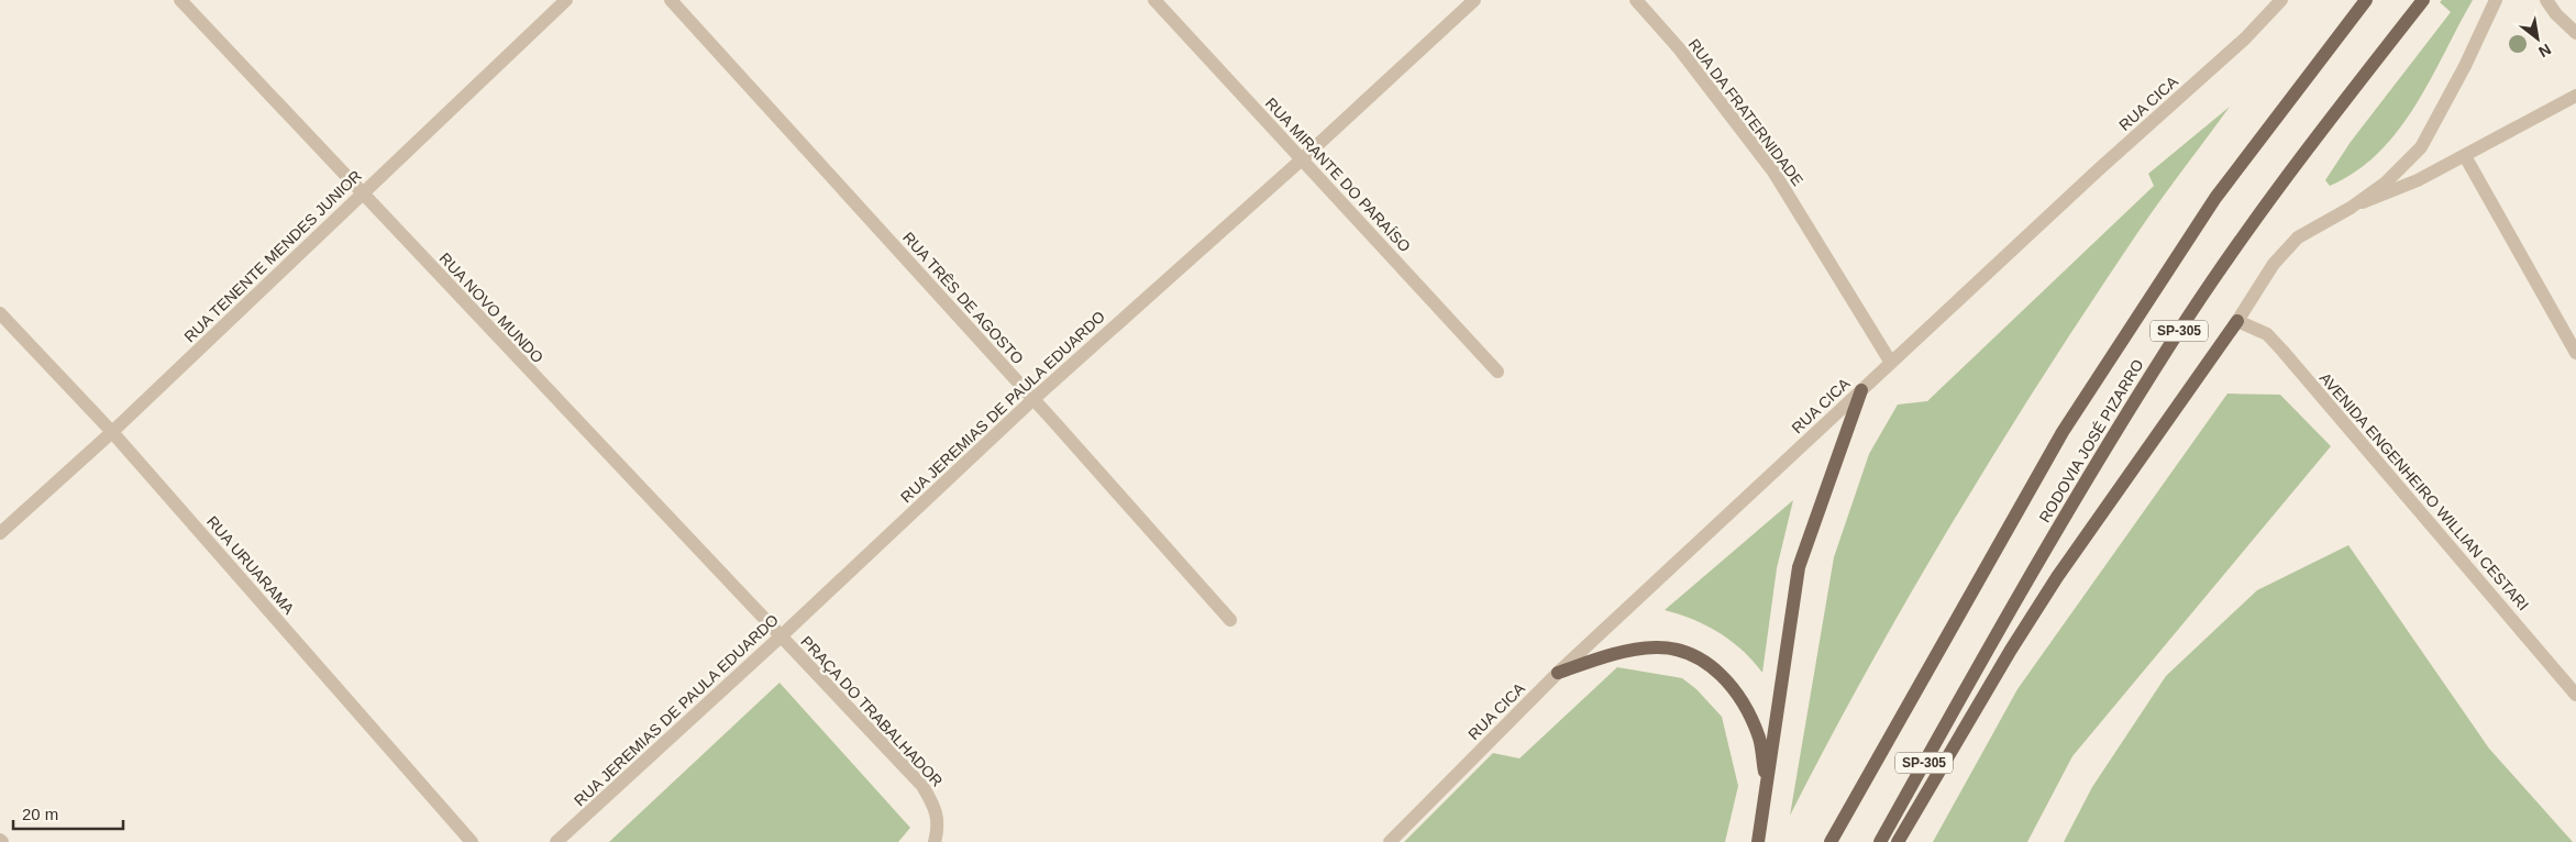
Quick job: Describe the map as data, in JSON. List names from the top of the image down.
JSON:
{
  "streets": {
    "main road": ["SP-305", "RODOVIA JOSÉ PIZARRO"],
    "street": [
      "RUA CICA",
      "RUA DA FRATERNIDADE",
      "RUA MIRANTE DO PARAÍSO",
      "RUA TENENTE MENDES JUNIOR",
      "RUA TRÊS DE AGOSTO",
      "RUA NOVO MUNDO",
      "RUA JEREMIAS DE PAULA EDUARDO",
      "AVENIDA ENGENHEIRO WILLIAN CESTARI",
      "RUA URUARAMA",
      "PRAÇA DO TRABALHADOR"
    ]
  },
  "crossings": [
    ["RUA CICA", "RUA DA FRATERNIDADE"],
    ["RUA MIRANTE DO PARAÍSO", "RUA JEREMIAS DE PAULA EDUARDO"],
    ["RUA TENENTE MENDES JUNIOR", "RUA NOVO MUNDO"],
    ["RUA TENENTE MENDES JUNIOR", "RUA URUARAMA"],
    ["RUA TRÊS DE AGOSTO", "RUA JEREMIAS DE PAULA EDUARDO"],
    ["RUA NOVO MUNDO", "RUA JEREMIAS DE PAULA EDUARDO"],
    ["RUA NOVO MUNDO", "PRAÇA DO TRABALHADOR"],
    ["RUA JEREMIAS DE PAULA EDUARDO", "PRAÇA DO TRABALHADOR"]
  ],
  "scale_bar": "20 m",
  "north": "bottom right"
}
